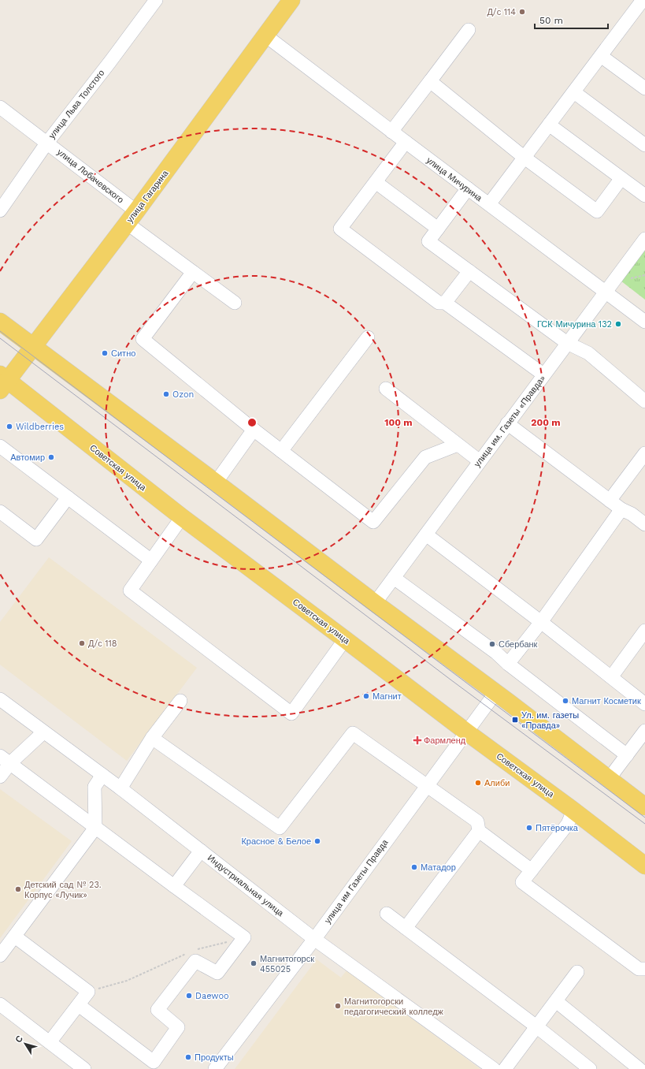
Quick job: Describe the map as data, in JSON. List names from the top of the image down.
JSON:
{
  "streets": {
    "main road": ["улица Гагарина", "Советская улица"],
    "street": [
      "улица Льва Толстого",
      "улица Лобачевского",
      "улица Мичурина",
      "улица им. Газеты «Правда»",
      "улица им Газеты Правда",
      "Индустриальная улица"
    ]
  },
  "crossings": [
    ["улица Льва Толстого", "улица Лобачевского"],
    ["улица Лобачевского", "улица Гагарина"],
    ["улица Мичурина", "улица Гагарина"],
    ["улица Мичурина", "улица им. Газеты «Правда»"],
    ["улица Гагарина", "Советская улица"],
    ["Советская улица", "улица им Газеты Правда"],
    ["улица им Газеты Правда", "Индустриальная улица"]
  ],
  "places": {
    "other": [
      "Д/с 114",
      "ГСК Мичурина 132",
      "Ситно",
      "Ozon",
      "Wildberries",
      "Автомир",
      "Д/с 118",
      "Сбербанк",
      "Магнит",
      "Магнит Косметик",
      "Алиби",
      "Пятёрочка",
      "Красное & Белое",
      "Матадор",
      "Детский сад № 23. Корпус «Лучик»",
      "Магнитогорск 455025",
      "Daewoo",
      "Магнитогорски педагогический колледж",
      "Продукты"
    ],
    "transit": ["Ул. им. газеты «Правда»"],
    "health": ["Фармленд"]
  },
  "scale_bar": "50 m",
  "north": "top left",
  "rings": ["100 m", "200 m"]
}
